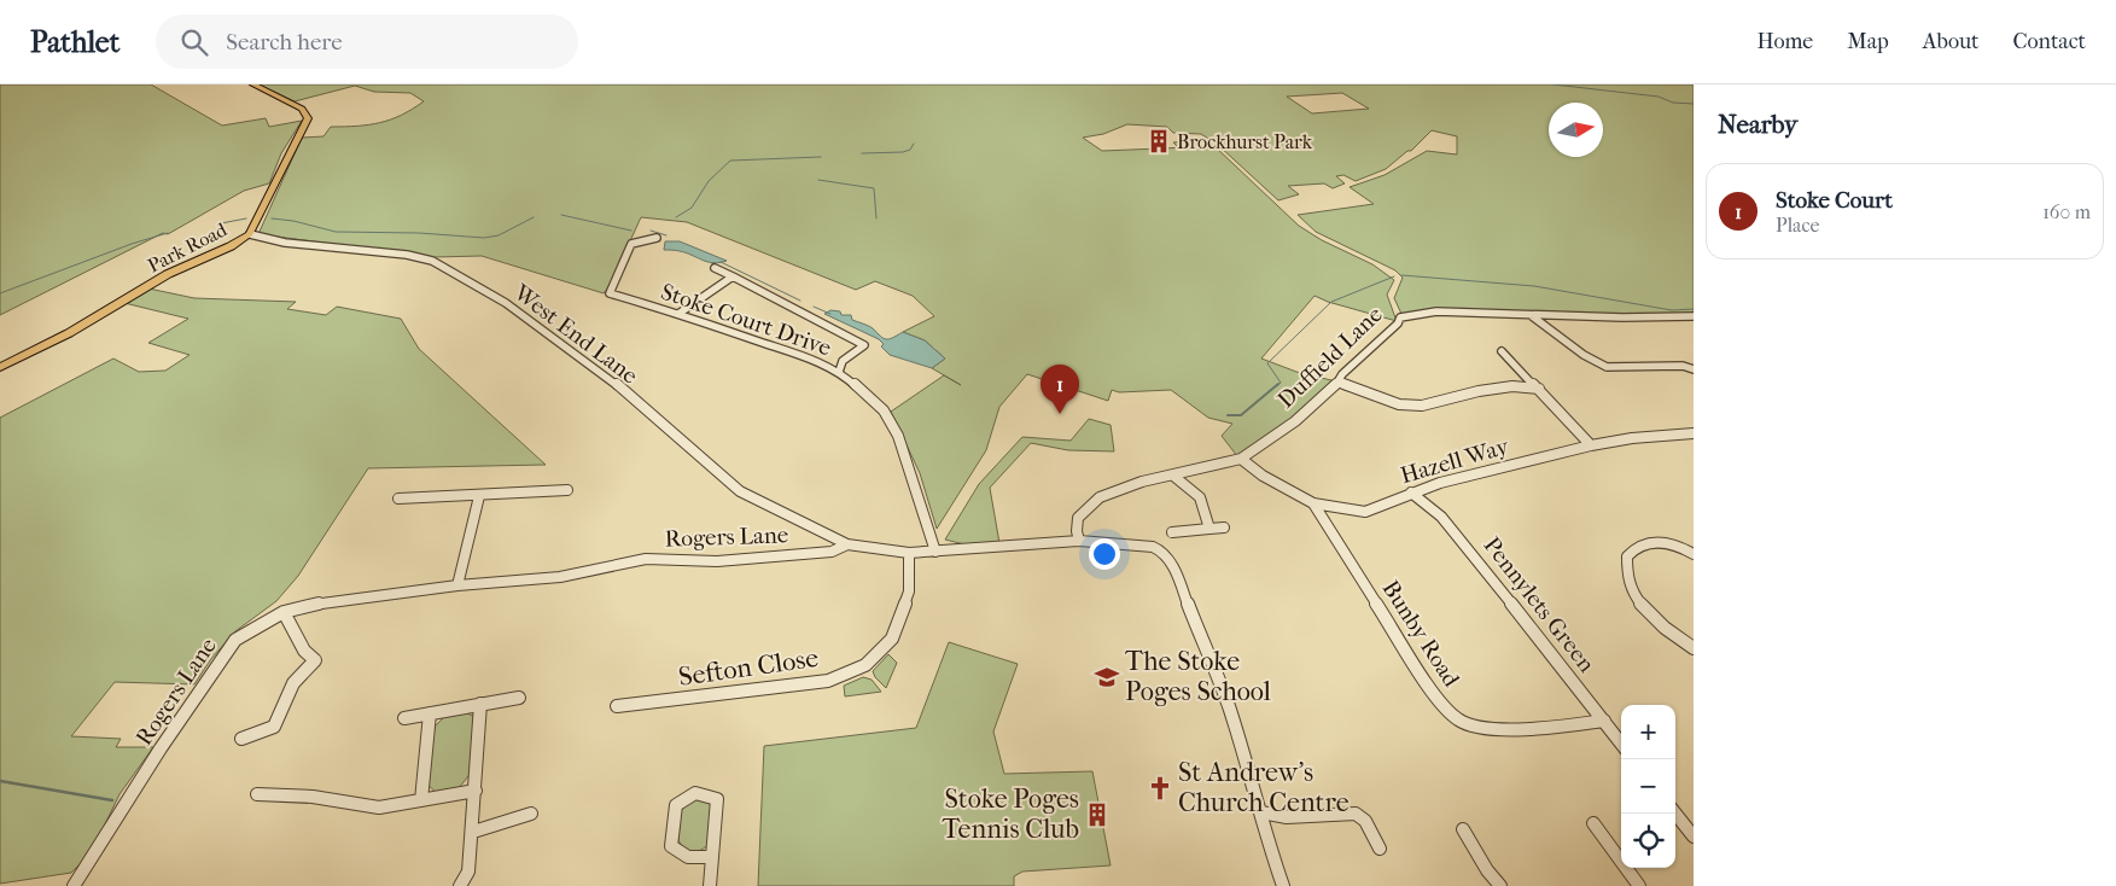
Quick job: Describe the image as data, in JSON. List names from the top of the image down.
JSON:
{
  "streets": {
    "main road": ["Park Road"],
    "street": [
      "Stoke Court Drive",
      "West End Lane",
      "Duffield Lane",
      "Hazell Way",
      "Rogers Lane",
      "Pennylets Green",
      "Bunby Road",
      "Sefton Close"
    ]
  },
  "crossings": [
    ["Park Road", "West End Lane"],
    ["Stoke Court Drive", "Rogers Lane"],
    ["West End Lane", "Rogers Lane"],
    ["Duffield Lane", "Hazell Way"],
    ["Duffield Lane", "Rogers Lane"],
    ["Hazell Way", "Pennylets Green"],
    ["Hazell Way", "Bunby Road"],
    ["Rogers Lane", "Sefton Close"],
    ["Pennylets Green", "Bunby Road"]
  ],
  "places": {
    "building": ["Brockhurst Park", "Stoke Poges Tennis Club"],
    "school or university": ["The Stoke Poges School"],
    "church": ["St Andrew's Church Centre"]
  },
  "north": "right",
  "page": {
    "header": "Pathlet",
    "search": "Search here",
    "nav": [
      "Home",
      "Map",
      "About",
      "Contact"
    ],
    "heading": "Nearby",
    "list": [
      {
        "mark": "1",
        "name": "Stoke Court",
        "note": "Place",
        "value": "160 m"
      }
    ],
    "pins": "1",
    "map_buttons": ["+", "−"]
  }
}
